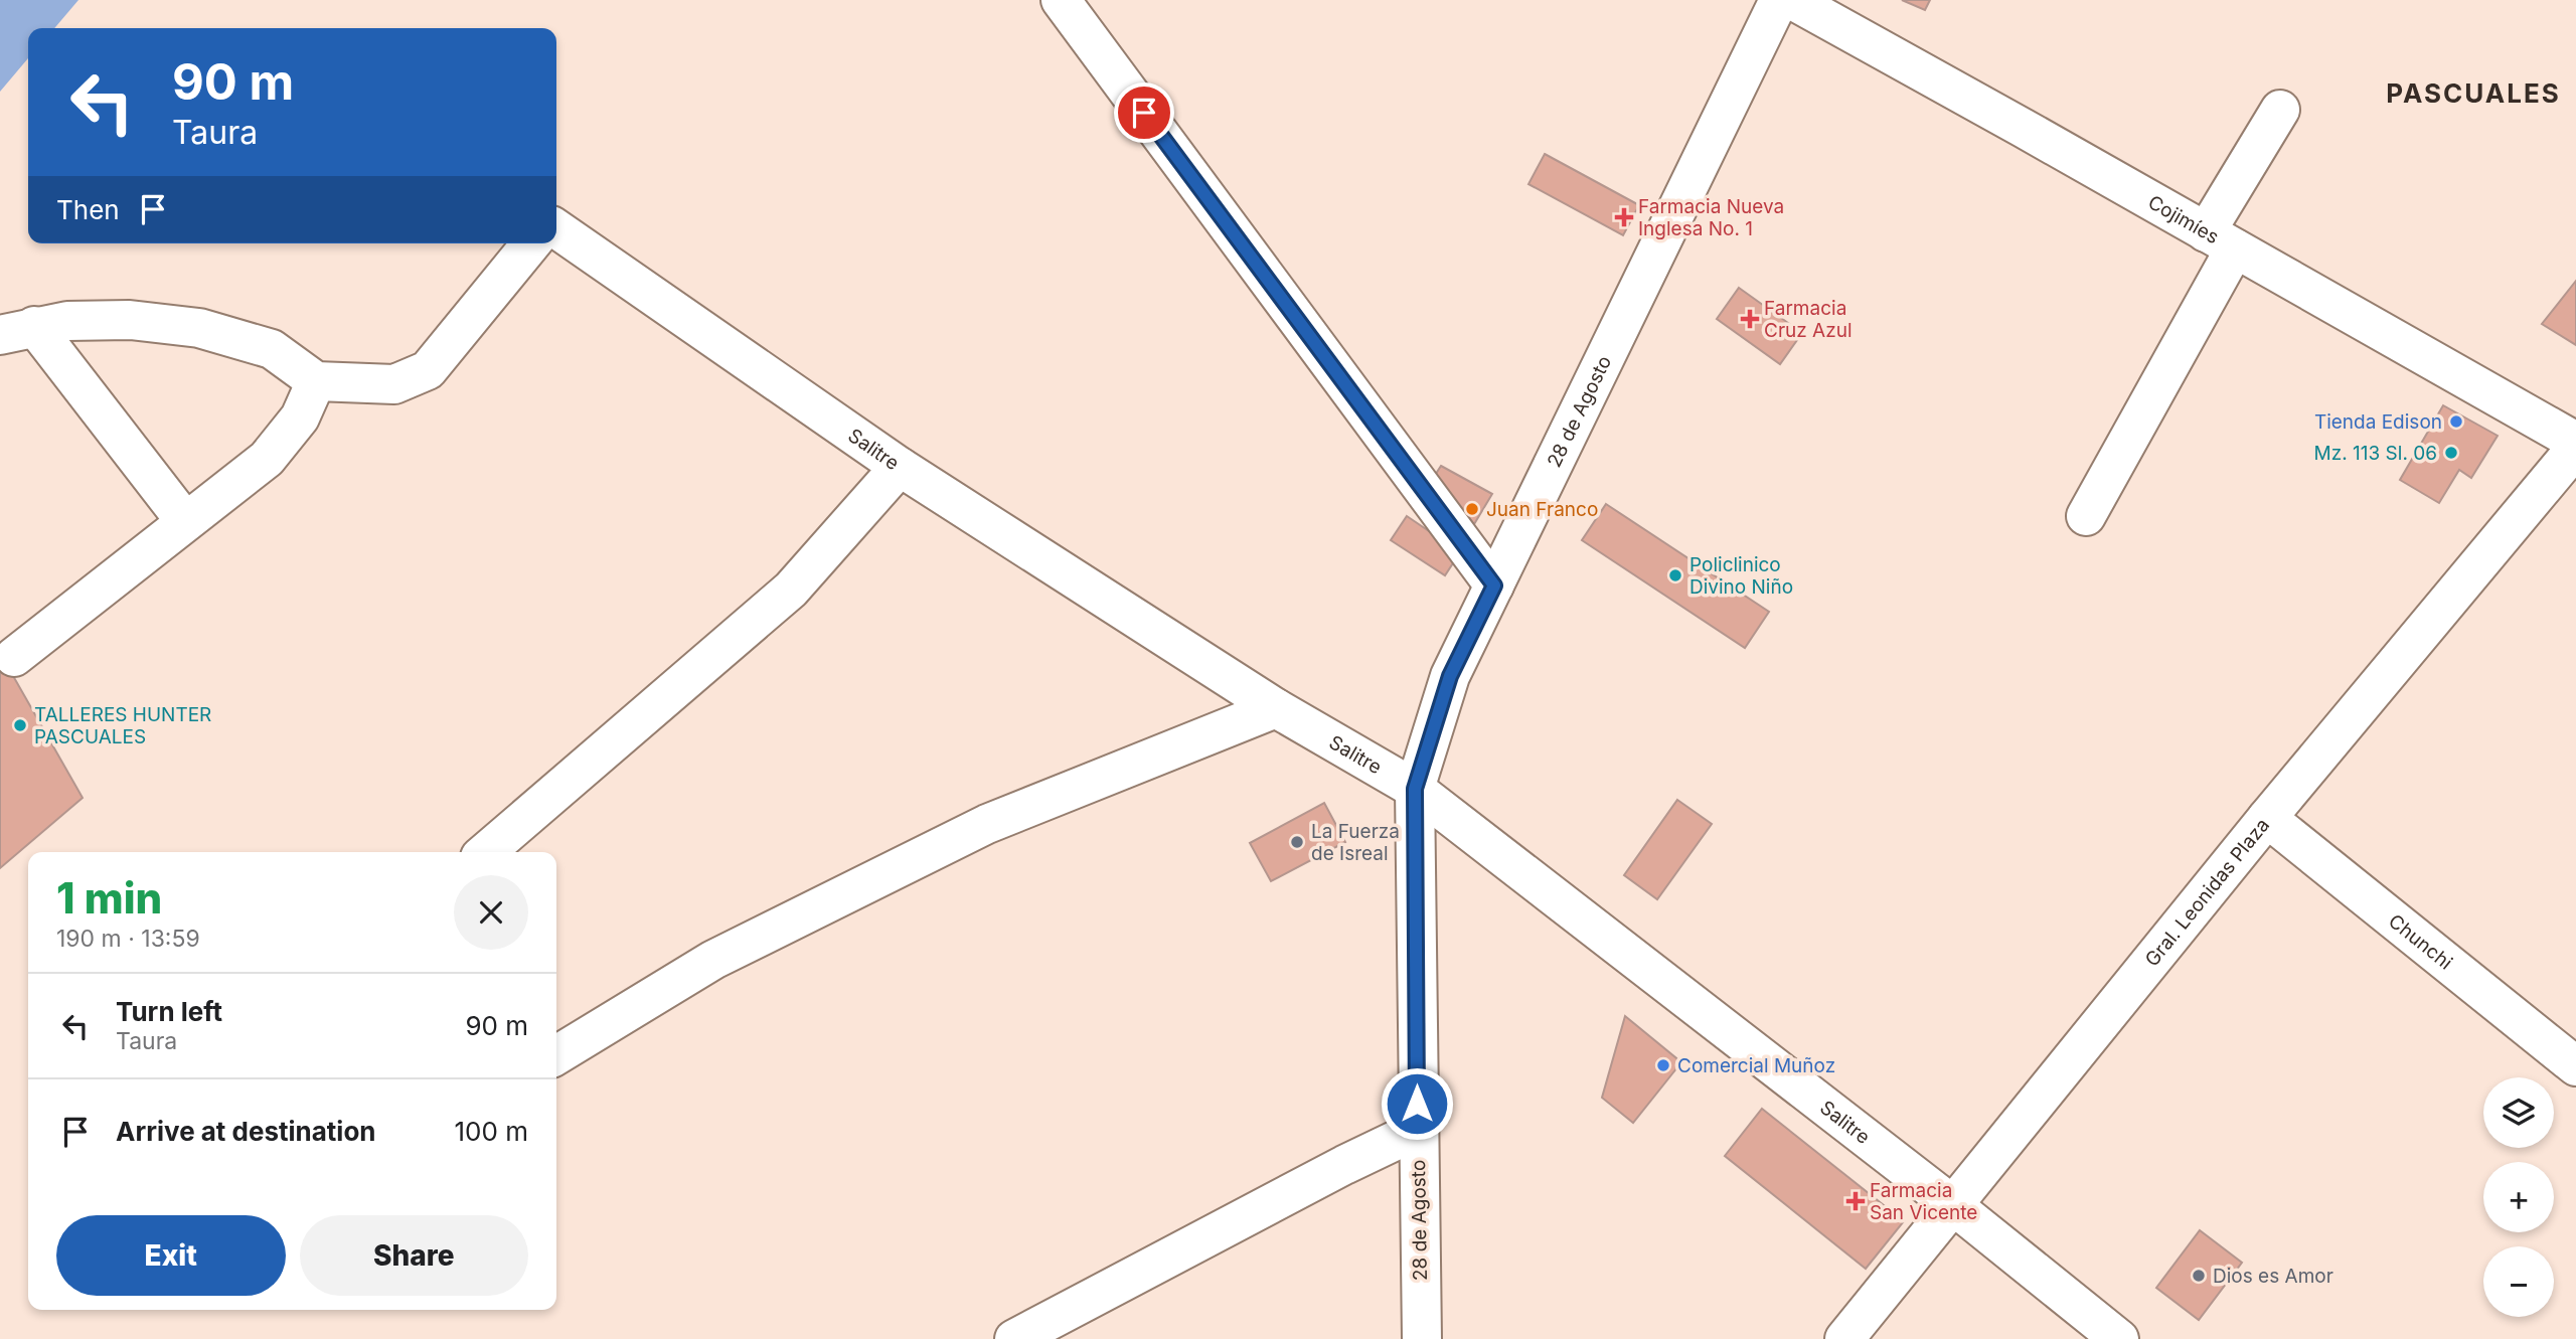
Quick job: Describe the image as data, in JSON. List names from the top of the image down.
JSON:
{
  "streets": {
    "street": [
      "Cojimíes",
      "28 de Agosto",
      "Salitre",
      "Gral. Leonidas Plaza",
      "Chunchi"
    ]
  },
  "crossings": [
    ["28 de Agosto", "Salitre"],
    ["Salitre", "Gral. Leonidas Plaza"],
    ["Gral. Leonidas Plaza", "Chunchi"]
  ],
  "districts": ["PASCUALES"],
  "places": {
    "health": ["Farmacia Nueva Inglesa No. 1", "Farmacia Cruz Azul", "Farmacia San Vicente"],
    "other": [
      "Tienda Edison",
      "Mz. 113 Sl. 06",
      "Juan Franco",
      "Policlinico Divino Niño",
      "TALLERES HUNTER PASCUALES",
      "La Fuerza de Isreal",
      "Comercial Muñoz",
      "Dios es Amor"
    ]
  },
  "page": {
    "turn": ["90 m", "Taura"],
    "then": "Then",
    "heading": ["1 min", "190 m · 13:59"],
    "list": [
      {
        "name": "Turn left",
        "note": "Taura",
        "value": "90 m"
      },
      {
        "name": "Arrive at destination",
        "value": "100 m"
      }
    ],
    "map_buttons": ["+", "−"],
    "buttons": ["Exit", "Share"]
  }
}
